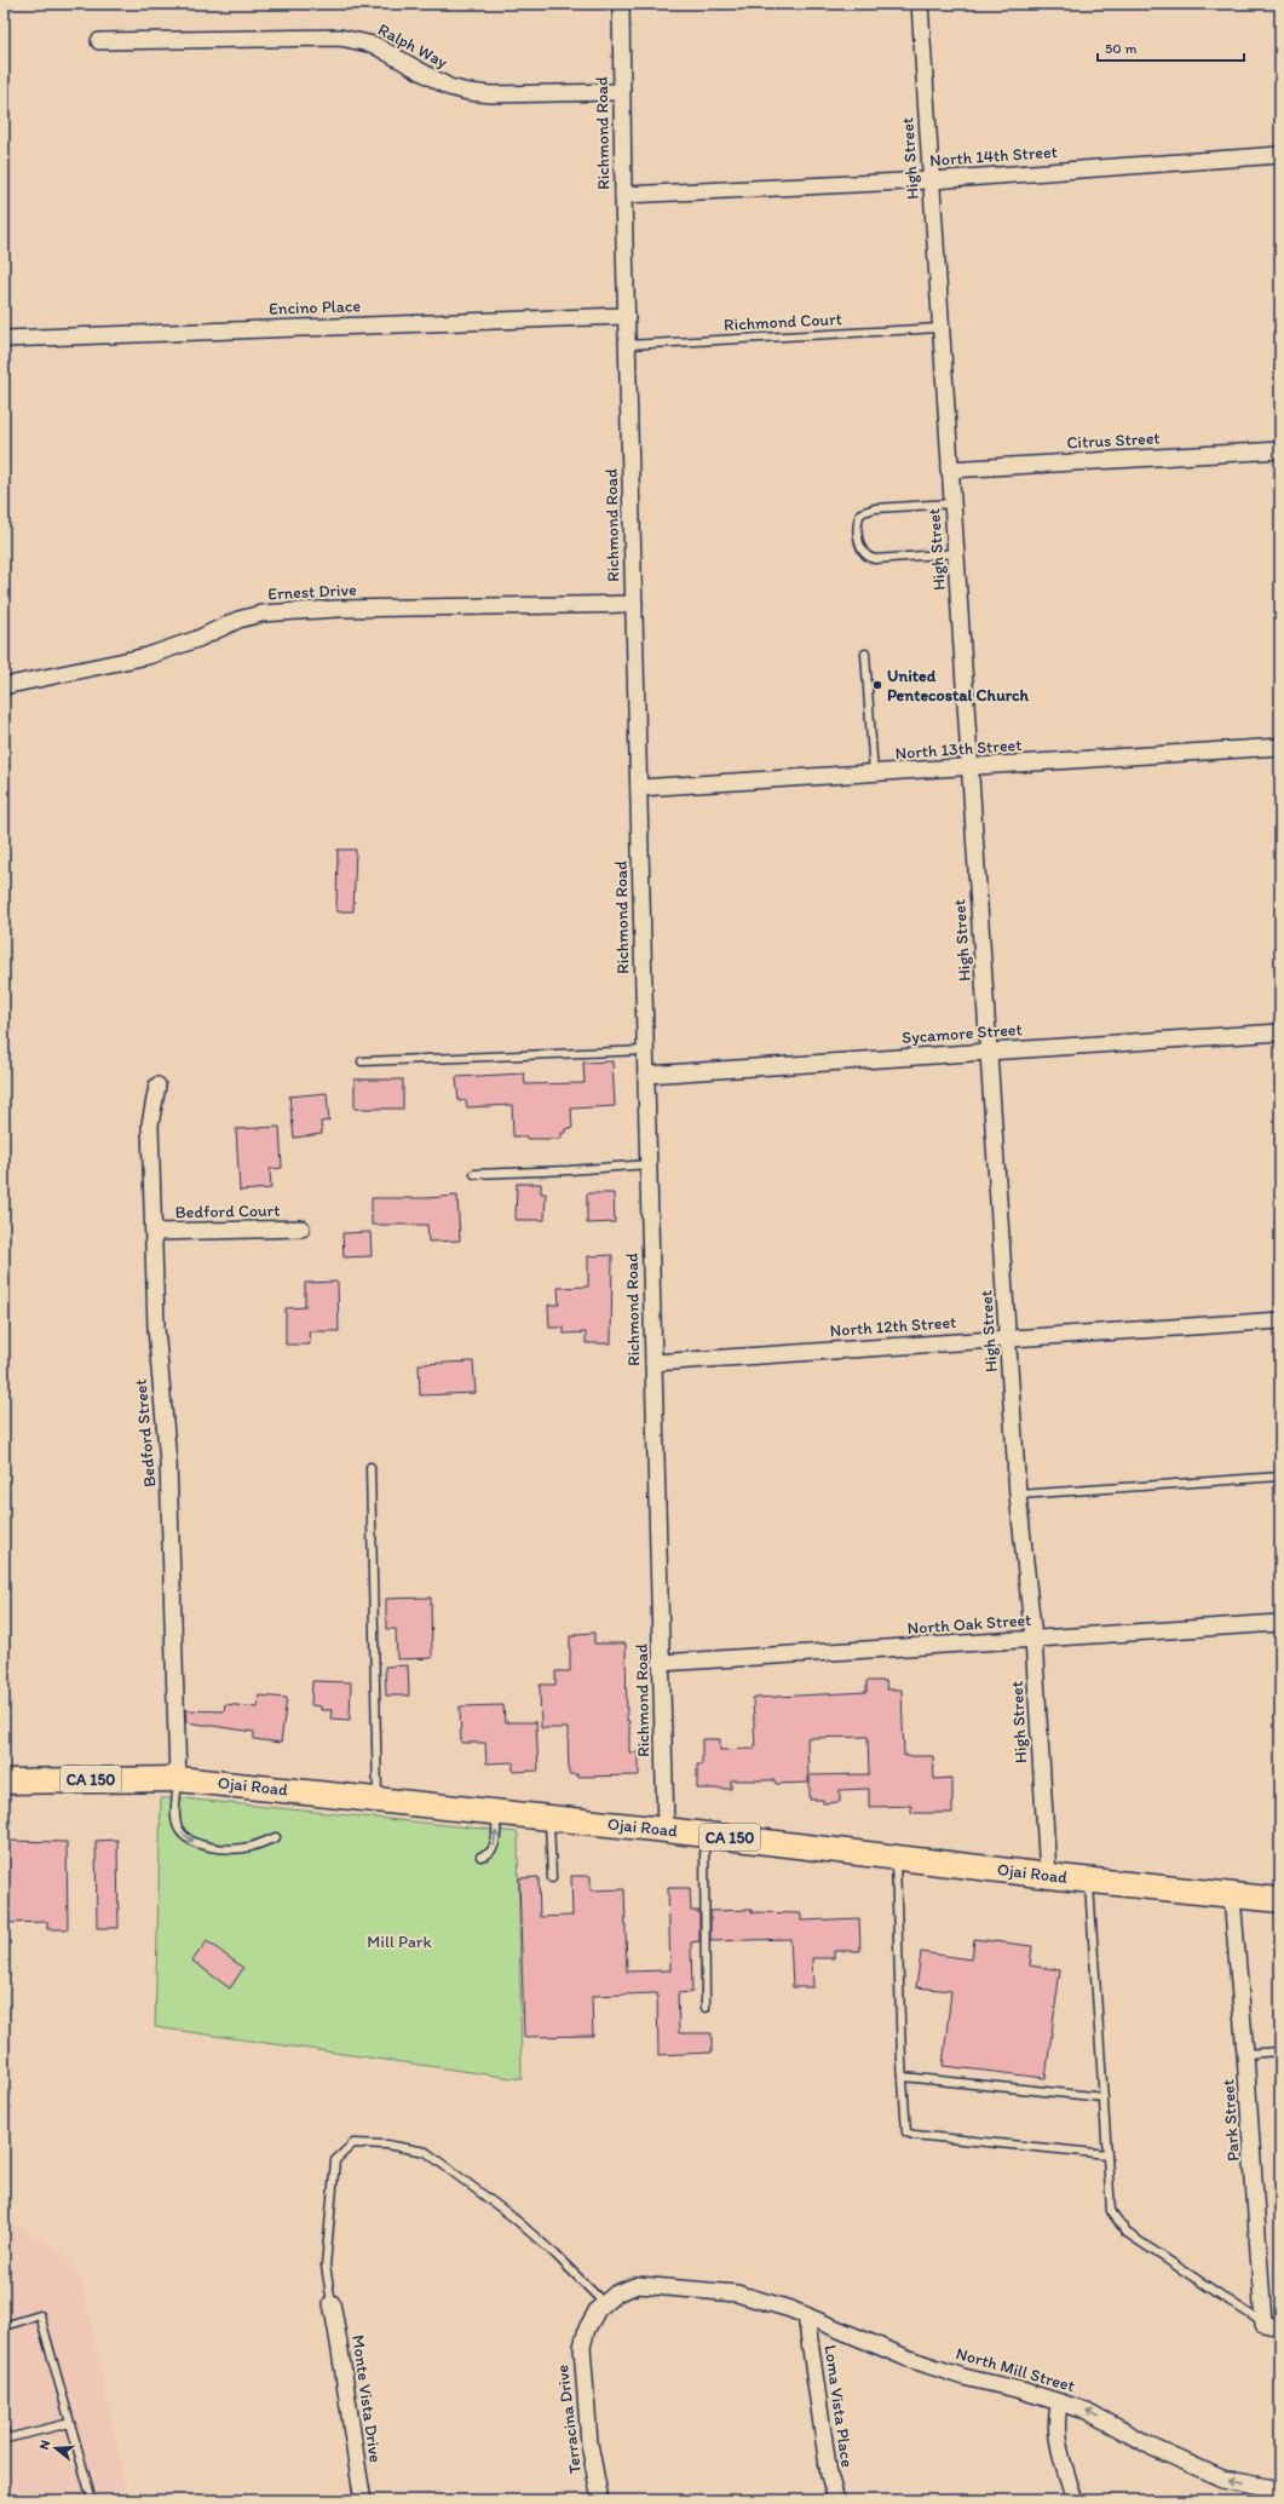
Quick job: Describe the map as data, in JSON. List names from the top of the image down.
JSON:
{
  "streets": {
    "main road": ["CA 150", "Ojai Road"],
    "street": [
      "Ralph Way",
      "Richmond Road",
      "North 14th Street",
      "High Street",
      "Encino Place",
      "Citrus Street",
      "Ernest Drive",
      "North 13th Street",
      "Sycamore Street",
      "Bedford Court",
      "North 12th Street",
      "Bedford Street",
      "North Oak Street",
      "Park Street",
      "North Mill Street",
      "Monte Vista Drive",
      "Loma Vista Place",
      "Terracina Drive"
    ],
    "lane": ["Richmond Court"]
  },
  "crossings": [
    ["Ralph Way", "Richmond Road"],
    ["Richmond Road", "North 14th Street"],
    ["Richmond Road", "Encino Place"],
    ["Richmond Road", "Richmond Court"],
    ["Richmond Road", "Ernest Drive"],
    ["Richmond Road", "North 13th Street"],
    ["Richmond Road", "Sycamore Street"],
    ["Richmond Road", "North 12th Street"],
    ["Richmond Road", "North Oak Street"],
    ["Richmond Road", "Ojai Road"],
    ["North 14th Street", "High Street"],
    ["High Street", "Richmond Court"],
    ["High Street", "Citrus Street"],
    ["High Street", "North 13th Street"],
    ["High Street", "Sycamore Street"],
    ["High Street", "North 12th Street"],
    ["High Street", "North Oak Street"],
    ["High Street", "Ojai Road"],
    ["Bedford Court", "Bedford Street"],
    ["Bedford Street", "Ojai Road"],
    ["Ojai Road", "Park Street"],
    ["North Mill Street", "Loma Vista Place"],
    ["North Mill Street", "Terracina Drive"]
  ],
  "one_way": ["North Mill Street"],
  "parks": ["Mill Park"],
  "places": ["United Pentecostal Church"],
  "scale_bar": "50 m",
  "north": "left"
}
